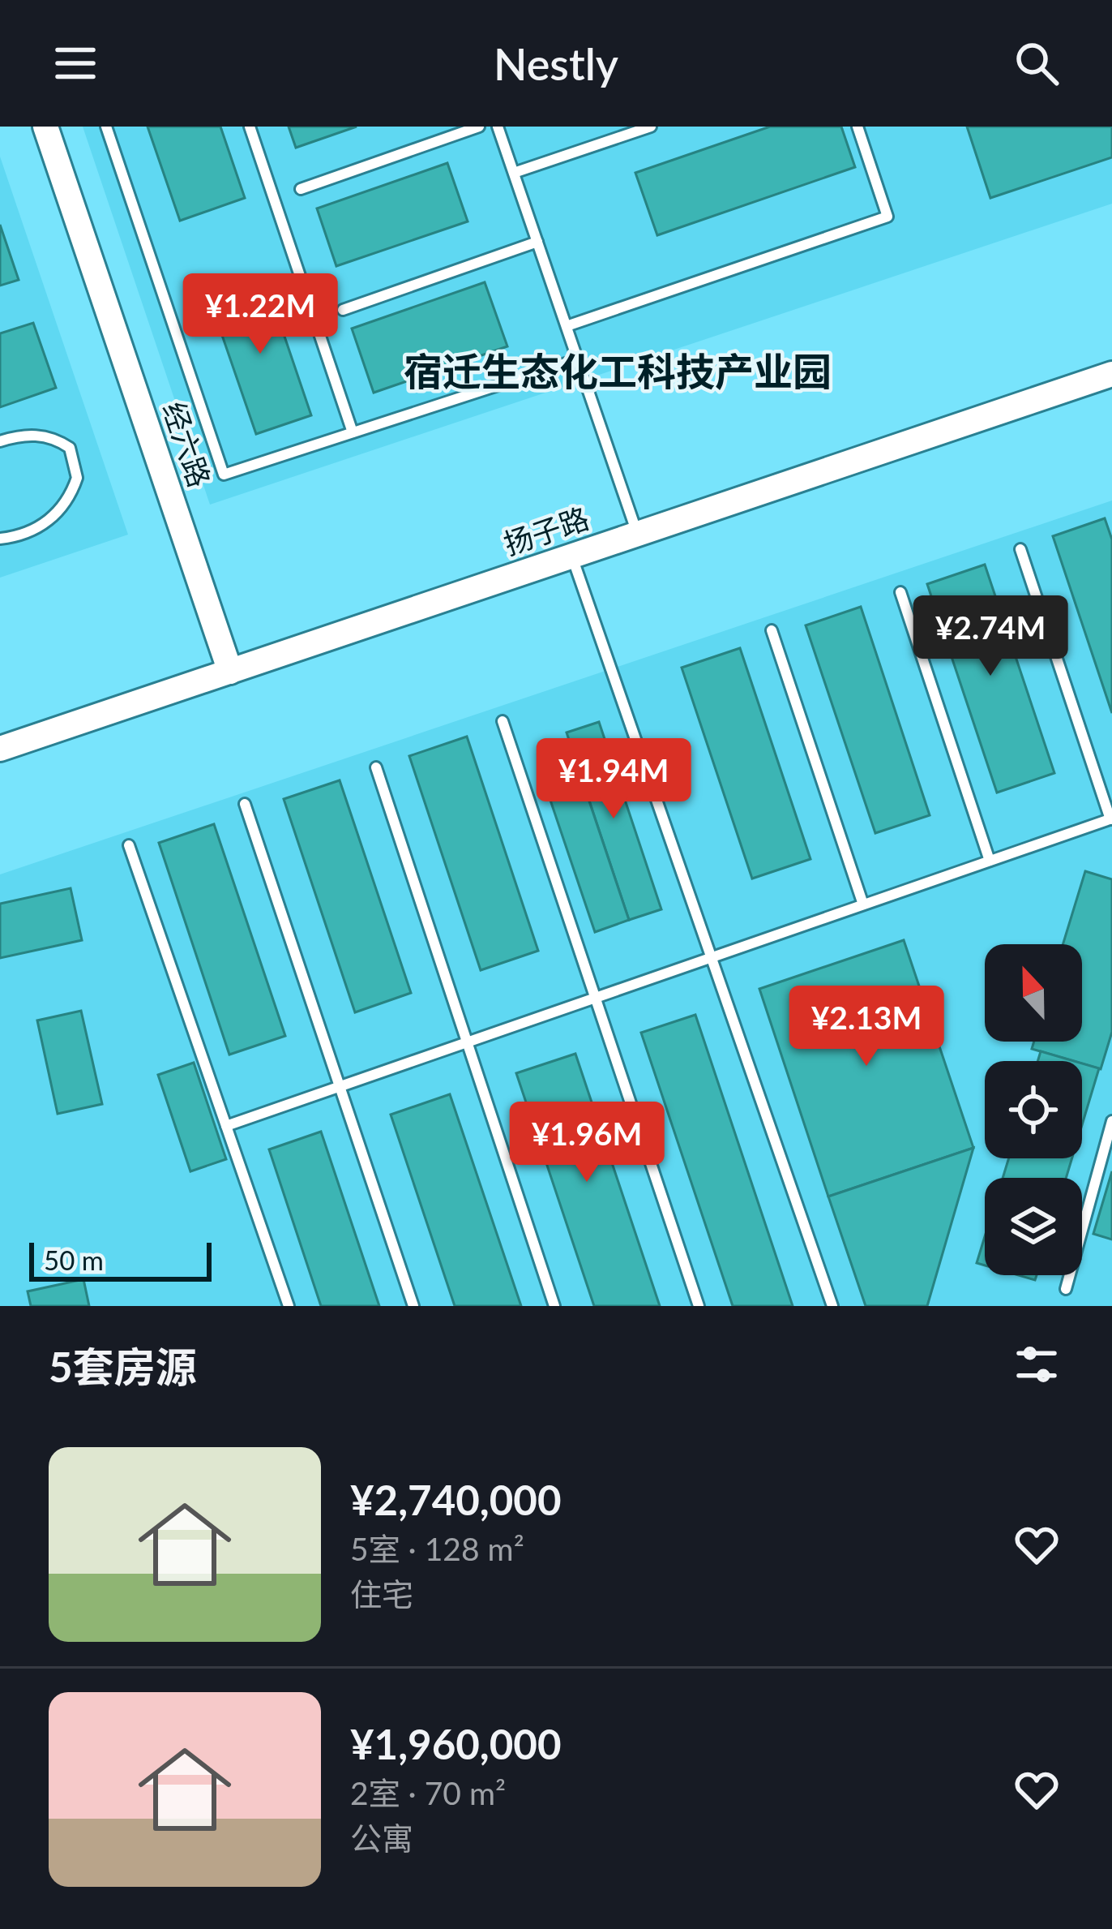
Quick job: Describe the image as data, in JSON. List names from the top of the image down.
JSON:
{
  "streets": {
    "street": ["经六路", "扬子路"]
  },
  "crossings": [
    ["经六路", "扬子路"]
  ],
  "districts": ["宿迁生态化工科技产业园"],
  "scale_bar": "50 m",
  "north": "top",
  "page": {
    "header": "Nestly",
    "price": [
      "¥1.22M",
      "¥2.74M",
      "¥1.94M",
      "¥2.13M",
      "¥1.96M"
    ],
    "scale": "50 m",
    "heading": "5套房源",
    "list": [
      {
        "name": "¥2,740,000",
        "note": "5室 · 128 m² · 住宅"
      },
      {
        "name": "¥1,960,000",
        "note": "2室 · 70 m² · 公寓"
      }
    ]
  }
}
